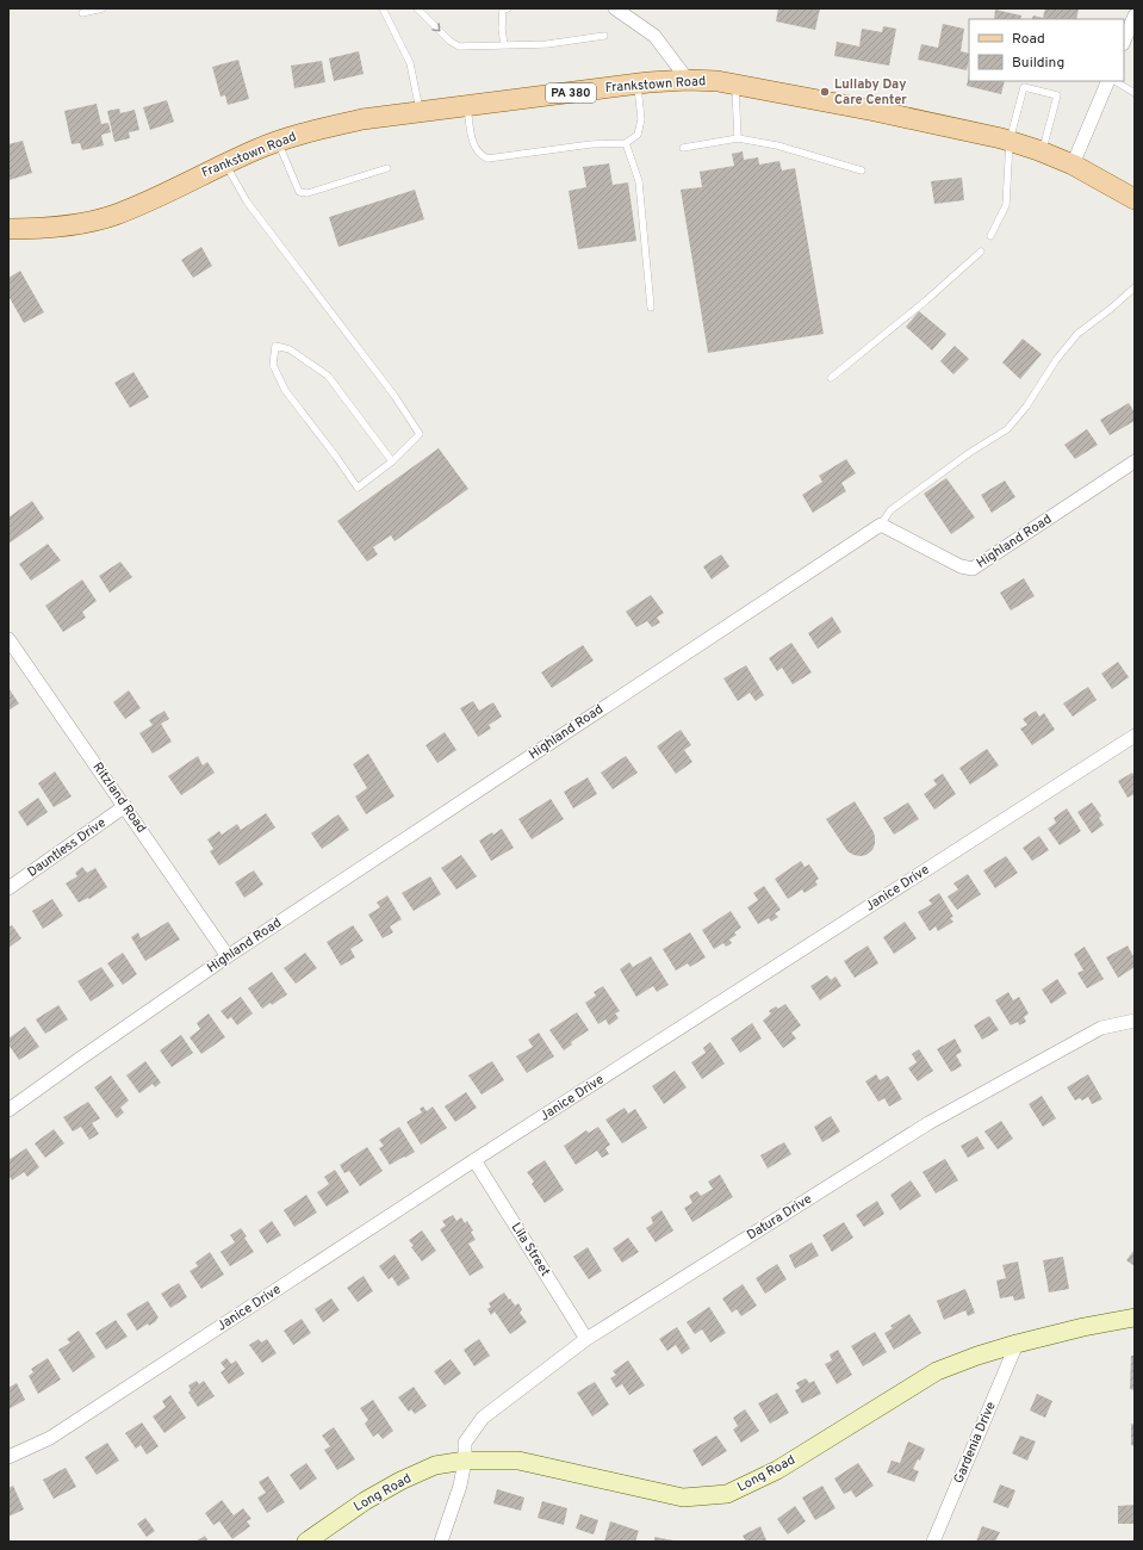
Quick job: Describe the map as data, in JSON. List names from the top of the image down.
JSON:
{
  "streets": {
    "main road": ["Frankstown Road", "PA 380"],
    "street": [
      "Highland Road",
      "Ritzland Road",
      "Dauntless Drive",
      "Janice Drive",
      "Datura Drive",
      "Lila Street",
      "Gardenia Drive",
      "Long Road"
    ]
  },
  "crossings": [
    ["Highland Road", "Ritzland Road"],
    ["Ritzland Road", "Dauntless Drive"],
    ["Janice Drive", "Lila Street"],
    ["Datura Drive", "Lila Street"],
    ["Datura Drive", "Long Road"],
    ["Gardenia Drive", "Long Road"]
  ],
  "places": ["Lullaby Day Care Center"],
  "legend": ["Road", "Building"]
}
